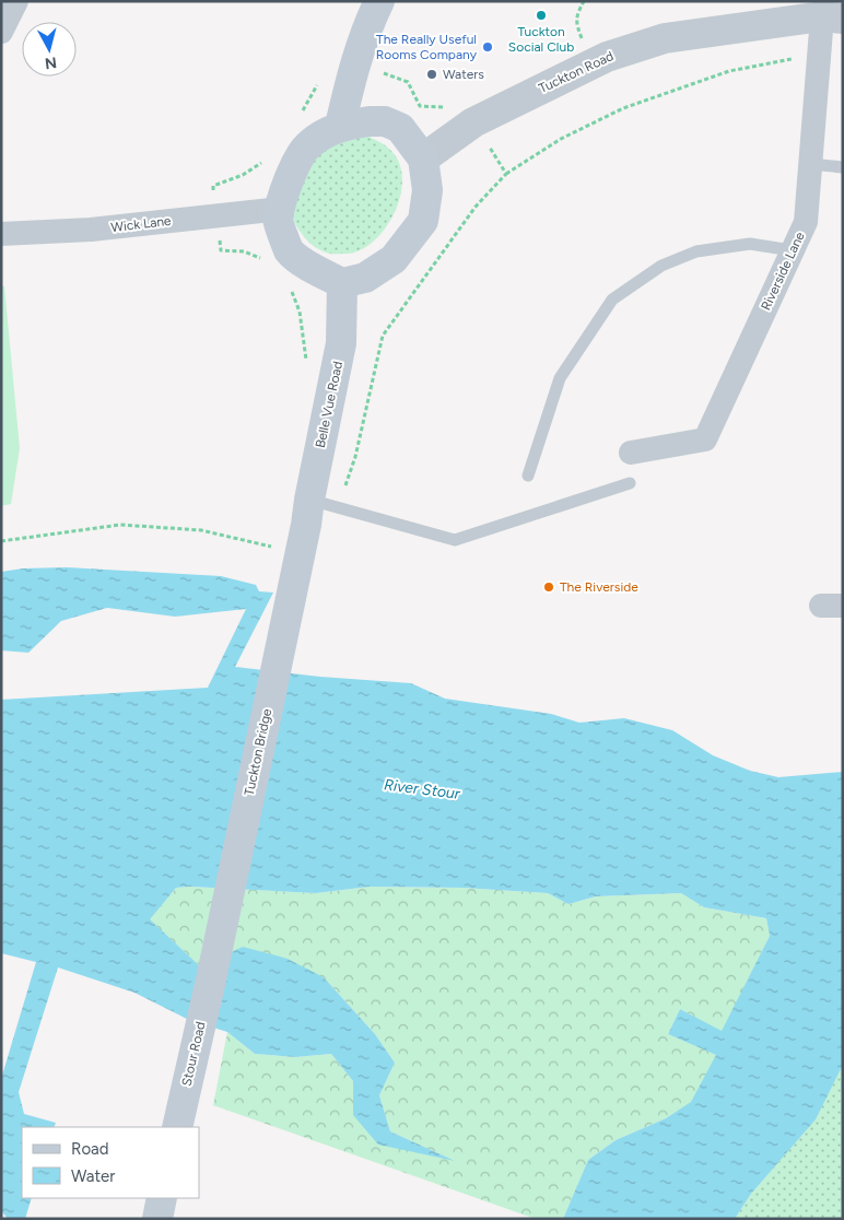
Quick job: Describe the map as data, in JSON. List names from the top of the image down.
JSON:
{
  "streets": {
    "main road": ["Belle Vue Road", "Tuckton Bridge", "Stour Road"],
    "street": ["Tuckton Road", "Wick Lane", "Riverside Lane"]
  },
  "crossings": [
    ["Tuckton Road", "Wick Lane"],
    ["Tuckton Road", "Riverside Lane"],
    ["Tuckton Road", "Belle Vue Road"],
    ["Wick Lane", "Belle Vue Road"],
    ["Belle Vue Road", "Tuckton Bridge"],
    ["Tuckton Bridge", "Stour Road"]
  ],
  "water": ["River Stour"],
  "places": [
    "Tuckton Social Club",
    "The Really Useful Rooms Company",
    "Waters",
    "The Riverside"
  ],
  "legend": ["Road", "Water"],
  "north": "bottom"
}
